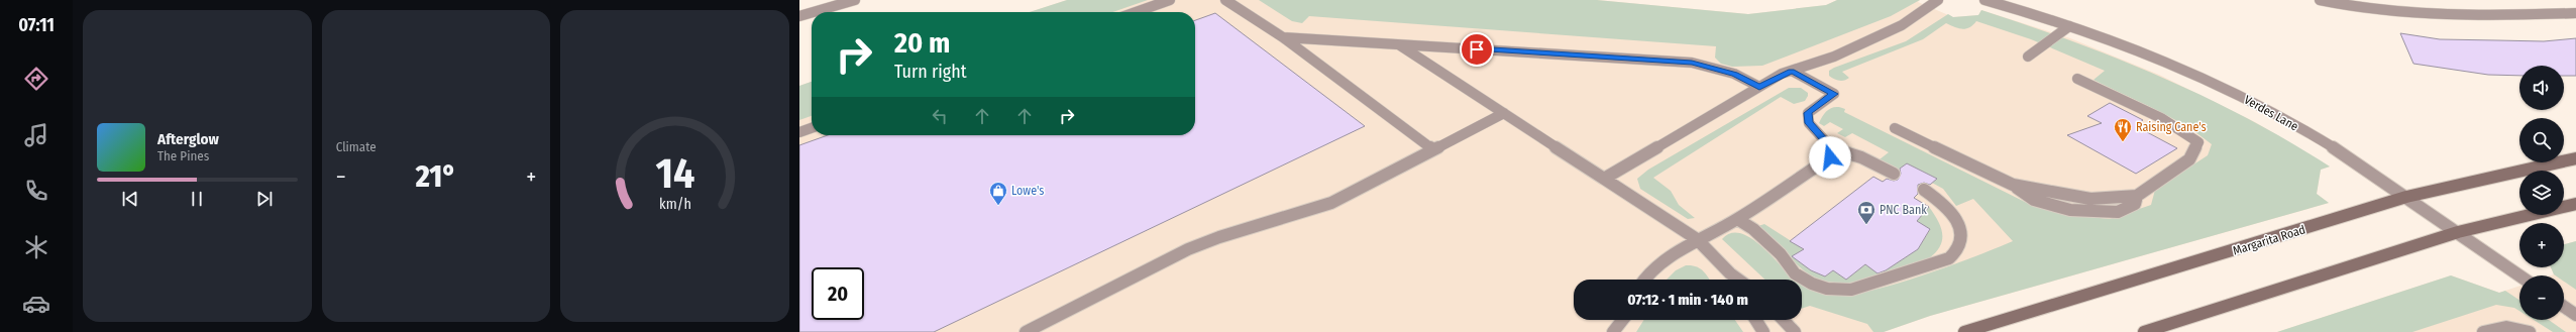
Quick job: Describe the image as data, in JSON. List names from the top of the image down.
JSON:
{
  "streets": {
    "main road": ["Margarita Road"],
    "street": ["Verdes Lane"]
  },
  "crossings": [
    ["Verdes Lane", "Margarita Road"]
  ],
  "places": {
    "restaurant": ["Raising Cane's"],
    "shop": ["Lowe's"],
    "bank": ["PNC Bank"]
  },
  "page": {
    "tabs": "07:11",
    "tile": "Climate",
    "turn": ["20 m", "Turn right"],
    "map_buttons": ["+", "−"],
    "song": ["Afterglow", "The Pines"],
    "heat": ["−", "21°", "+"],
    "limit": "20",
    "trip": "07:12 · 1 min · 140 m",
    "gauge": ["14", "km/h"]
  }
}
